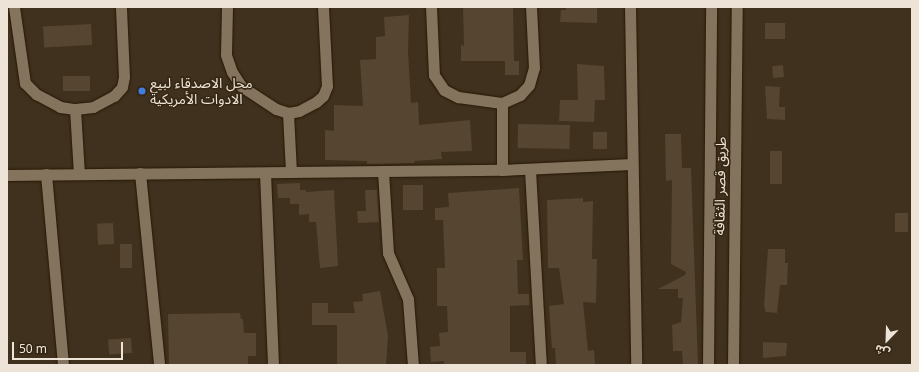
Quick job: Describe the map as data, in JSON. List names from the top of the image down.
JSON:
{
  "streets": {
    "street": ["طريق قصر الثقافة"]
  },
  "places": ["محل الاصدقاء لبيع الادوات الأمريكية"],
  "scale_bar": "50 m",
  "north": "bottom left"
}
